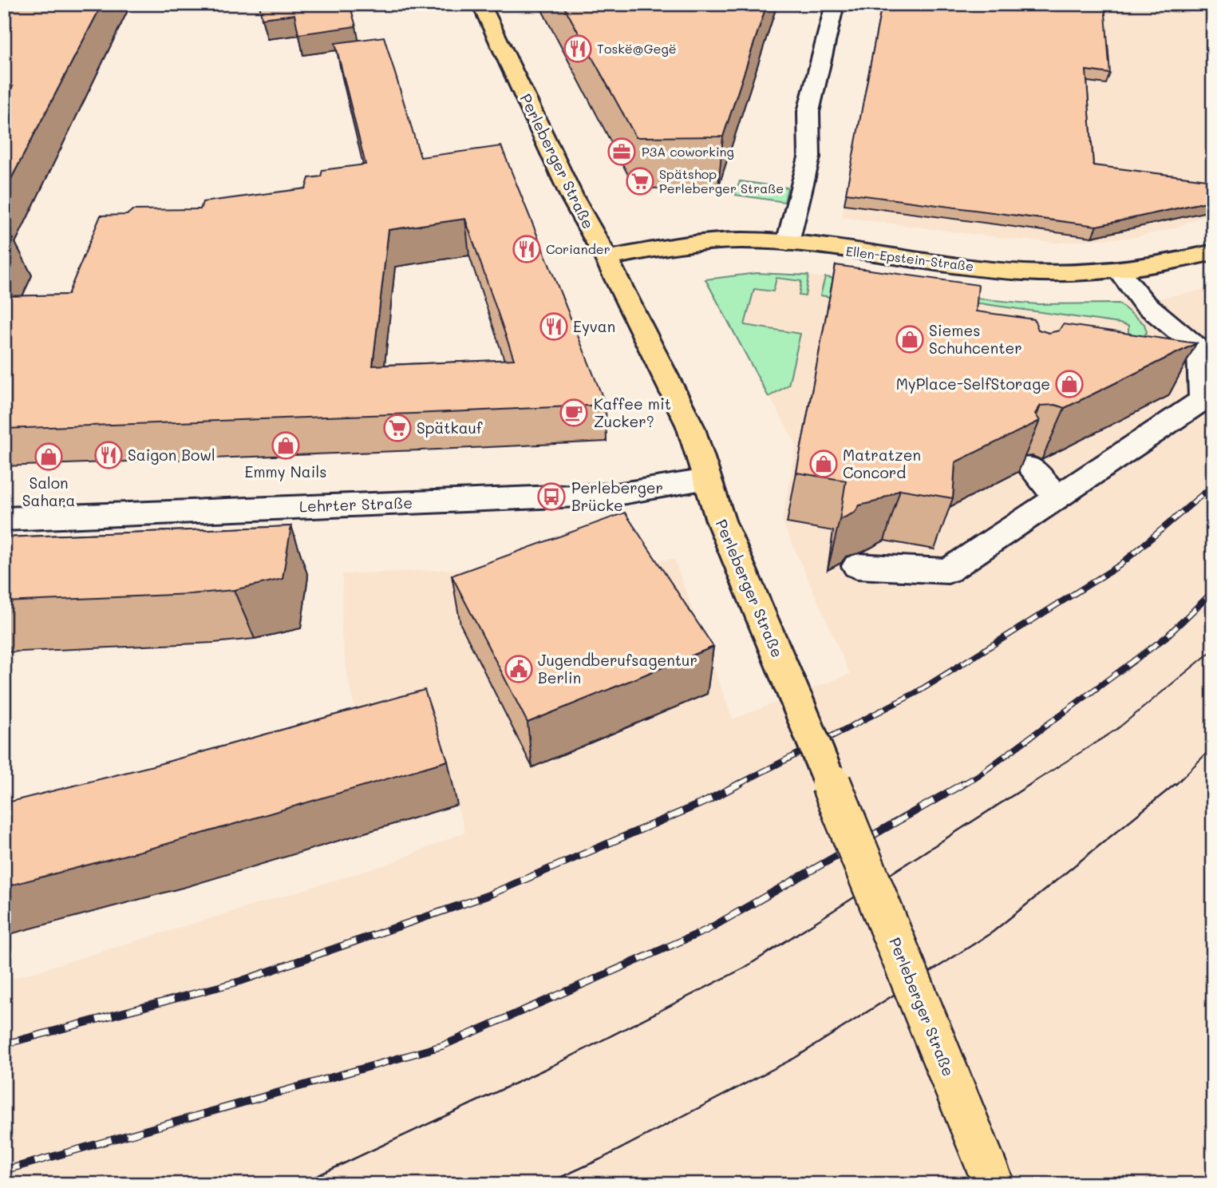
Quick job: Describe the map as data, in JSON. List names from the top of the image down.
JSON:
{
  "streets": {
    "main road": ["Perleberger Straße", "Ellen-Epstein-Straße"],
    "street": ["Lehrter Straße"]
  },
  "crossings": [
    ["Perleberger Straße", "Ellen-Epstein-Straße"],
    ["Perleberger Straße", "Lehrter Straße"]
  ],
  "places": {
    "restaurant": [
      "Toskë@Gegë",
      "Coriander",
      "Eyvan",
      "Saigon Bowl"
    ],
    "office": ["P3A coworking"],
    "supermarket": ["Spätshop Perleberger Straße", "Spätkauf"],
    "shop": [
      "Siemes Schuhcenter",
      "MyPlace-SelfStorage",
      "Emmy Nails",
      "Salon Sahara",
      "Matratzen Concord"
    ],
    "cafe": ["Kaffee mit Zucker?"],
    "bus stop": ["Perleberger Brücke"],
    "public building": ["Jugendberufsagentur Berlin"]
  }
}
